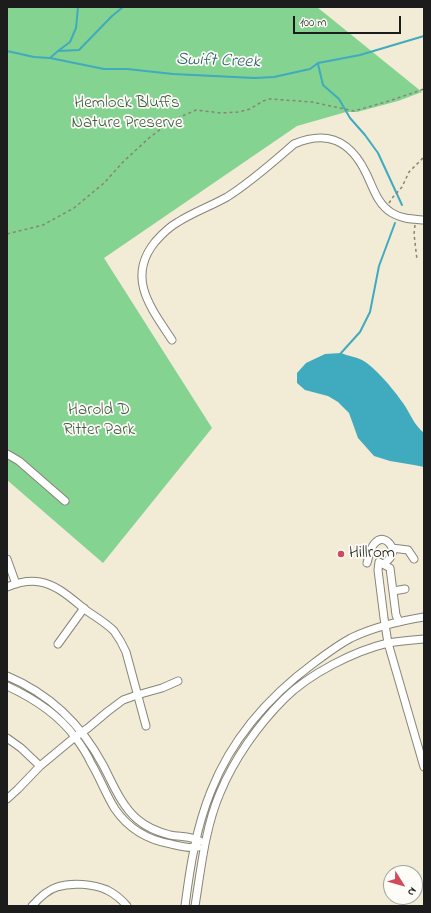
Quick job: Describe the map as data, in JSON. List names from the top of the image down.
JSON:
{
  "water": ["Swift Creek"],
  "parks": ["Hemlock Bluffs Nature Preserve", "Harold D Ritter Park"],
  "places": ["Hillrom"],
  "scale_bar": "100 m",
  "north": "bottom right"
}
